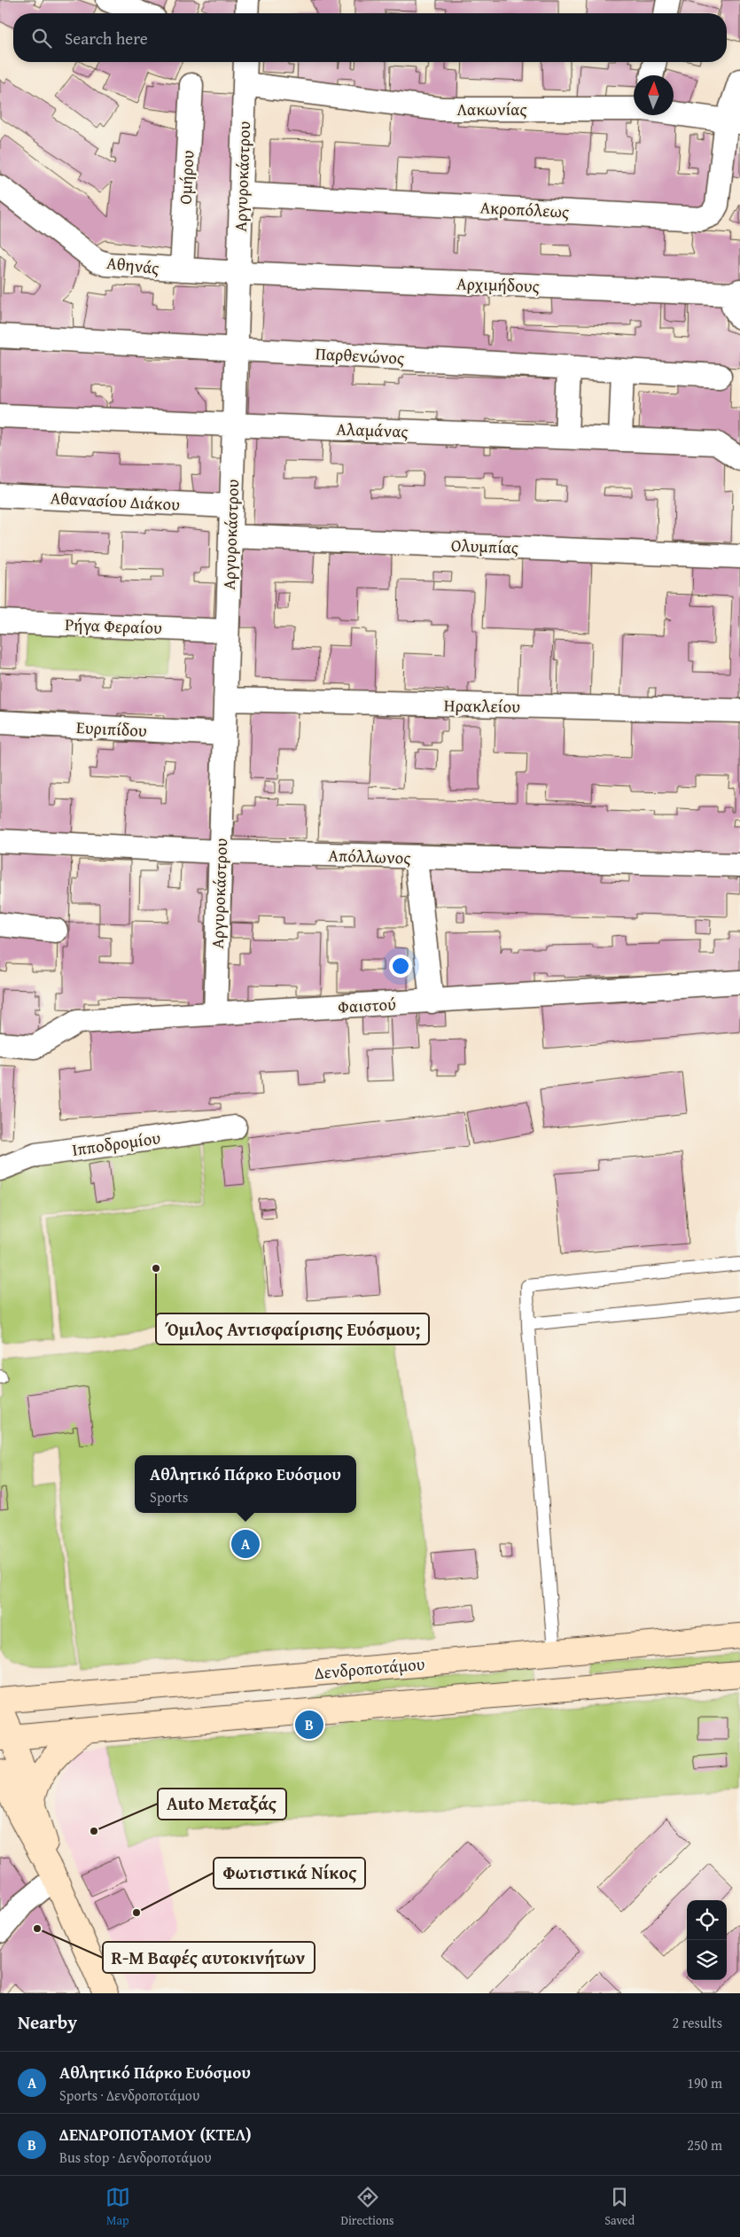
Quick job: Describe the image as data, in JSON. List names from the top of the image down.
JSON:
{
  "streets": {
    "main road": ["Δενδροποτάμου"],
    "street": [
      "Λακωνίας",
      "Αργυροκάστρου",
      "Ομήρου",
      "Ακροπόλεως",
      "Αθηνάς",
      "Αρχιμήδους",
      "Παρθενώνος",
      "Αλαμάνας",
      "Αθανασίου Διάκου",
      "Ολυμπίας",
      "Ρήγα Φεραίου",
      "Ηρακλείου",
      "Ευριπίδου",
      "Απόλλωνος",
      "Φαιστού",
      "Ιπποδρομίου"
    ]
  },
  "crossings": [
    ["Λακωνίας", "Αργυροκάστρου"],
    ["Λακωνίας", "Ακροπόλεως"],
    ["Αργυροκάστρου", "Ακροπόλεως"],
    ["Αργυροκάστρου", "Αθηνάς"],
    ["Αργυροκάστρου", "Αρχιμήδους"],
    ["Αργυροκάστρου", "Παρθενώνος"],
    ["Αργυροκάστρου", "Αλαμάνας"],
    ["Αργυροκάστρου", "Αθανασίου Διάκου"],
    ["Αργυροκάστρου", "Ολυμπίας"],
    ["Αργυροκάστρου", "Ρήγα Φεραίου"],
    ["Αργυροκάστρου", "Ηρακλείου"],
    ["Αργυροκάστρου", "Ευριπίδου"],
    ["Αργυροκάστρου", "Απόλλωνος"],
    ["Αργυροκάστρου", "Φαιστού"],
    ["Ομήρου", "Αθηνάς"],
    ["Αθηνάς", "Αρχιμήδους"]
  ],
  "places": [
    "Όμιλος Αντισφαίρισης Ευόσμου;",
    "Auto Μεταξάς",
    "Φωτιστικά Νίκος",
    "R-M Βαφές αυτοκινήτων"
  ],
  "north": "top",
  "page": {
    "search": "Search here",
    "popup": ["Αθλητικό Πάρκο Ευόσμου", "Sports"],
    "pins": ["A", "B"],
    "heading": ["Nearby", "2 results"],
    "list": [
      {
        "mark": "A",
        "name": "Αθλητικό Πάρκο Ευόσμου",
        "note": "Sports · Δενδροποτάμου",
        "value": "190 m"
      },
      {
        "mark": "B",
        "name": "ΔΕΝΔΡΟΠΟΤΑΜΟΥ (ΚΤΕΛ)",
        "note": "Bus stop · Δενδροποτάμου",
        "value": "250 m"
      }
    ],
    "nav": ["Map", "Directions", "Saved"]
  }
}
